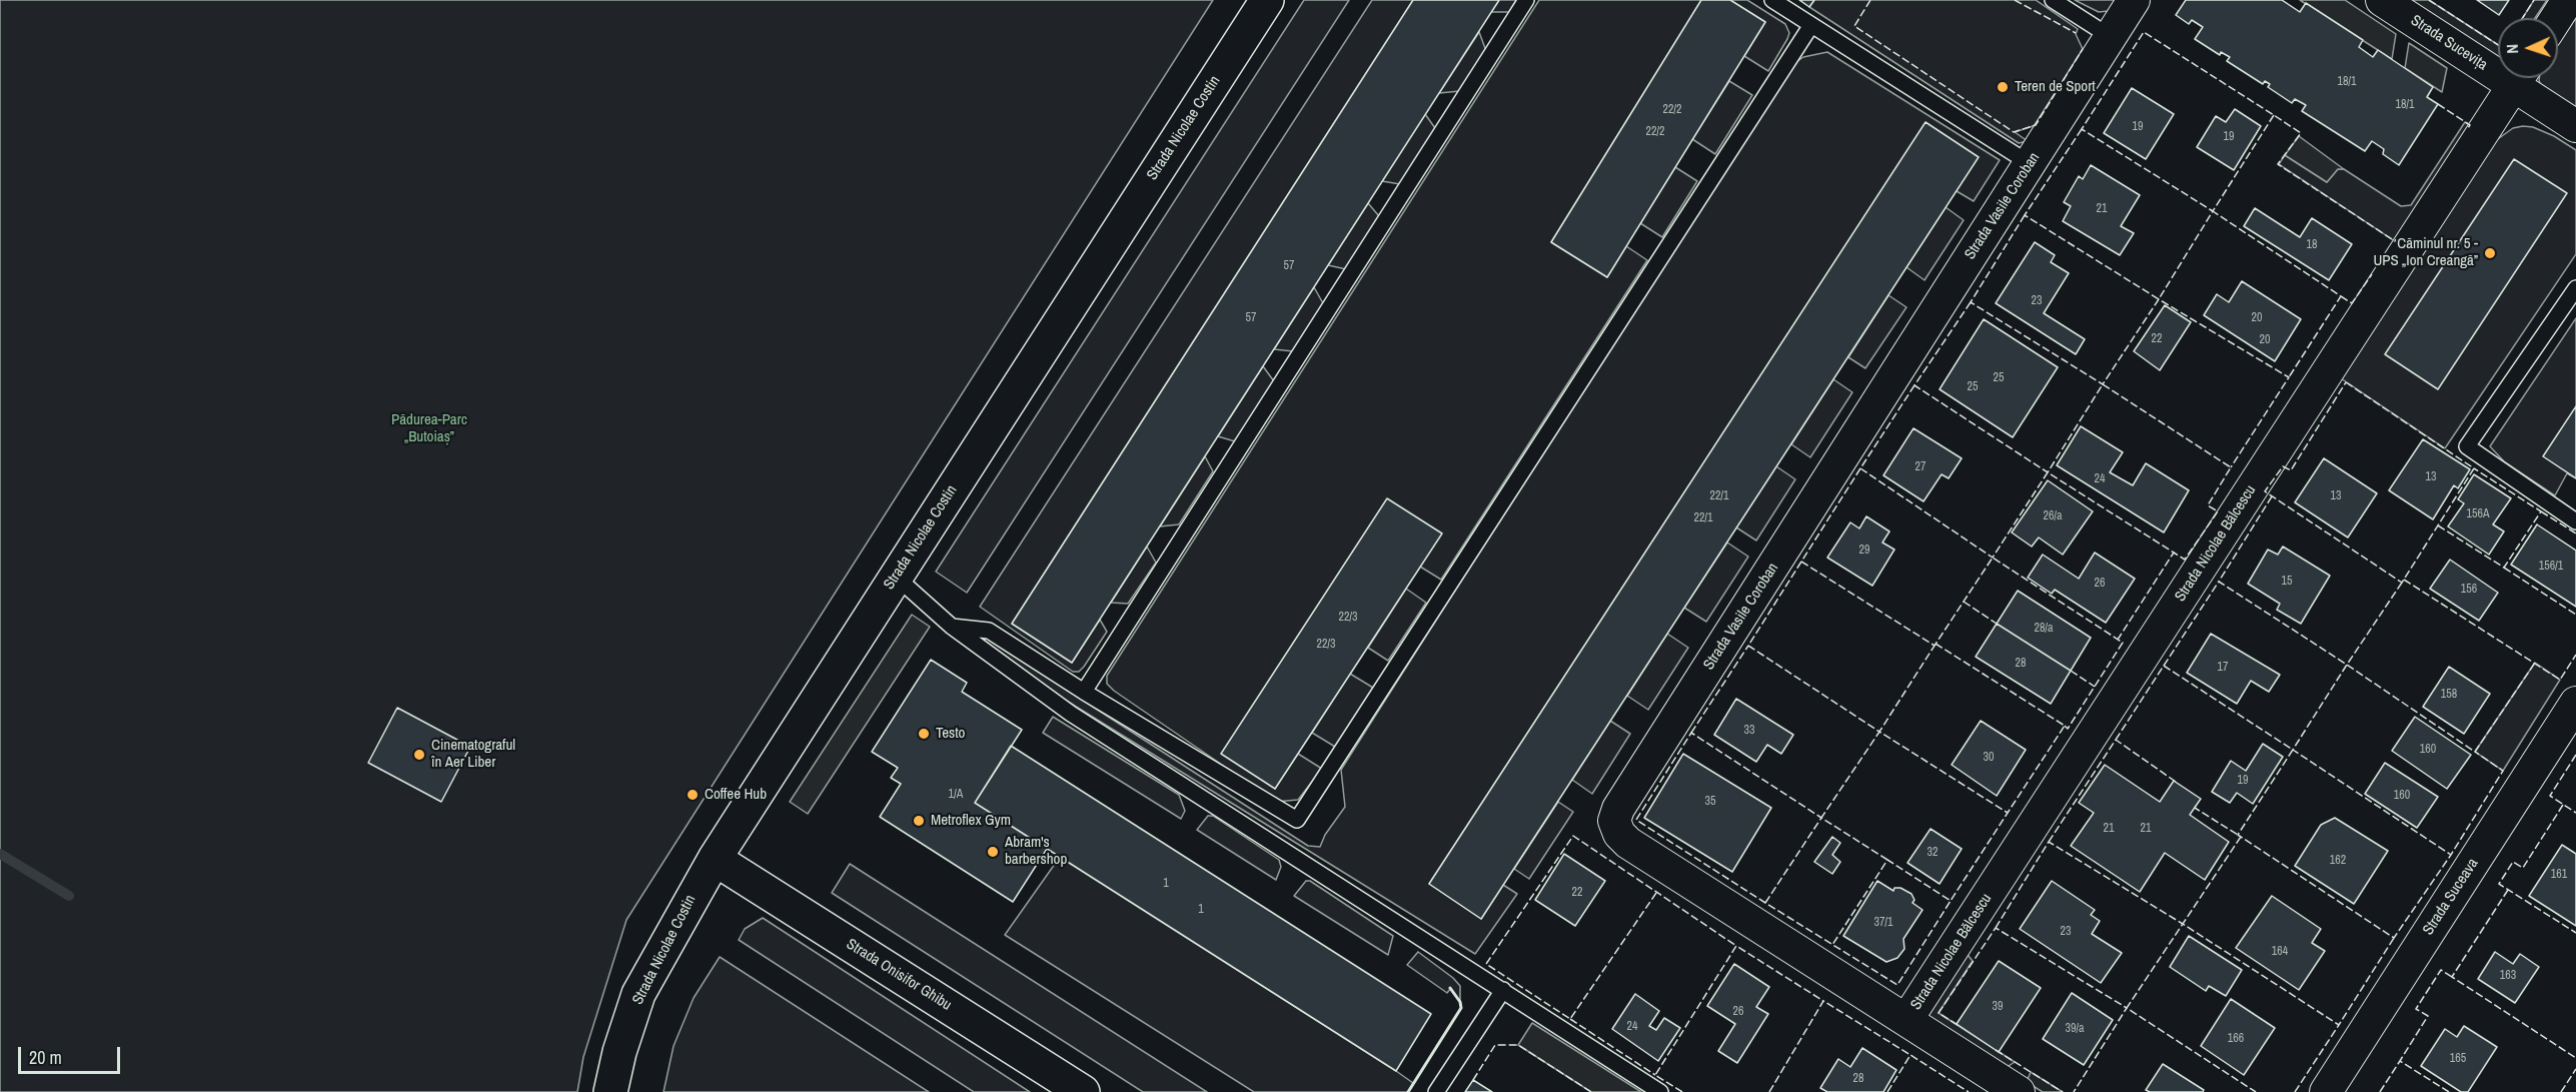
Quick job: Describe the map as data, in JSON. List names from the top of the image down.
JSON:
{
  "streets": {
    "main road": ["Strada Nicolae Costin", "Strada Onisifor Ghibu"],
    "street": [
      "Strada Sucevița",
      "Strada Vasile Coroban",
      "Strada Nicolae Bălcescu",
      "Strada Suceava"
    ]
  },
  "crossings": [
    ["Strada Nicolae Costin", "Strada Onisifor Ghibu"],
    ["Strada Vasile Coroban", "Strada Nicolae Bălcescu"]
  ],
  "parks": ["Pădurea-Parc „Butoiaș”"],
  "places": [
    "Teren de Sport",
    "Căminul nr. 5 - UPS „Ion Creangă”",
    "Testo",
    "Cinematograful în Aer Liber",
    "Coffee Hub",
    "Metroflex Gym",
    "Abram's barbershop"
  ],
  "house_numbers": [
    "18/1",
    "18/1",
    "22/2",
    "19",
    "22/2",
    "19",
    "21",
    "18",
    "57",
    "23",
    "57",
    "20",
    "22",
    "20",
    "25",
    "25",
    "27",
    "13",
    "24",
    "22/1",
    "13",
    "156A",
    "26/a",
    "22/1",
    "29",
    "156/1",
    "15",
    "26",
    "156",
    "22/3",
    "28/a",
    "22/3",
    "28",
    "17",
    "158",
    "33",
    "160",
    "30",
    "19",
    "1/A",
    "160",
    "35",
    "21",
    "21",
    "32",
    "162",
    "161",
    "1",
    "22",
    "1",
    "37/1",
    "23",
    "164",
    "163",
    "39",
    "26",
    "24",
    "39/a",
    "166",
    "165",
    "28"
  ],
  "scale_bar": "20 m",
  "north": "left"
}
